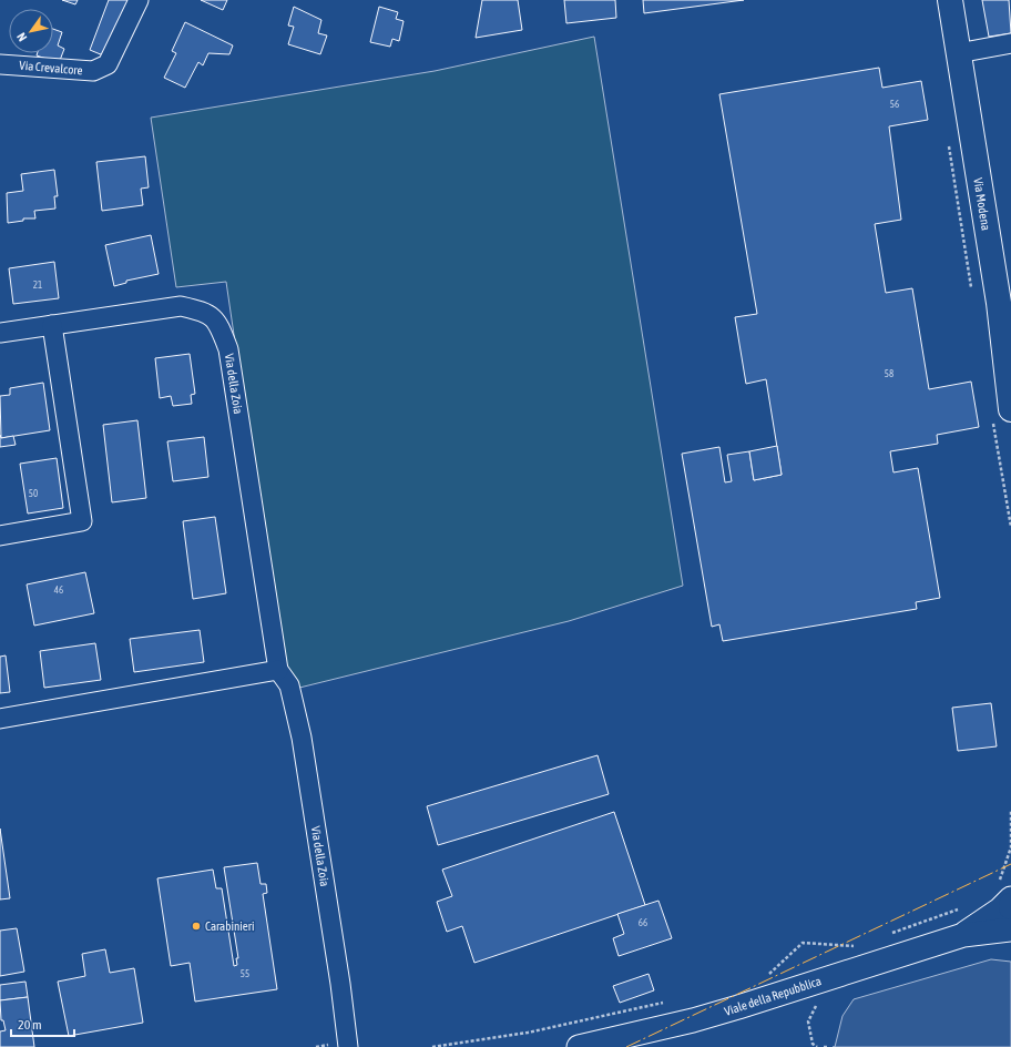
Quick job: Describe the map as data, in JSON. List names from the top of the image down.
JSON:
{
  "streets": {
    "main road": ["Via Modena"],
    "street": ["Via Crevalcore", "Via della Zoia", "Viale della Repubblica"]
  },
  "places": ["Carabinieri"],
  "house_numbers": [
    "56",
    "21",
    "58",
    "50",
    "46",
    "66",
    "55"
  ],
  "scale_bar": "20 m",
  "north": "bottom left"
}
